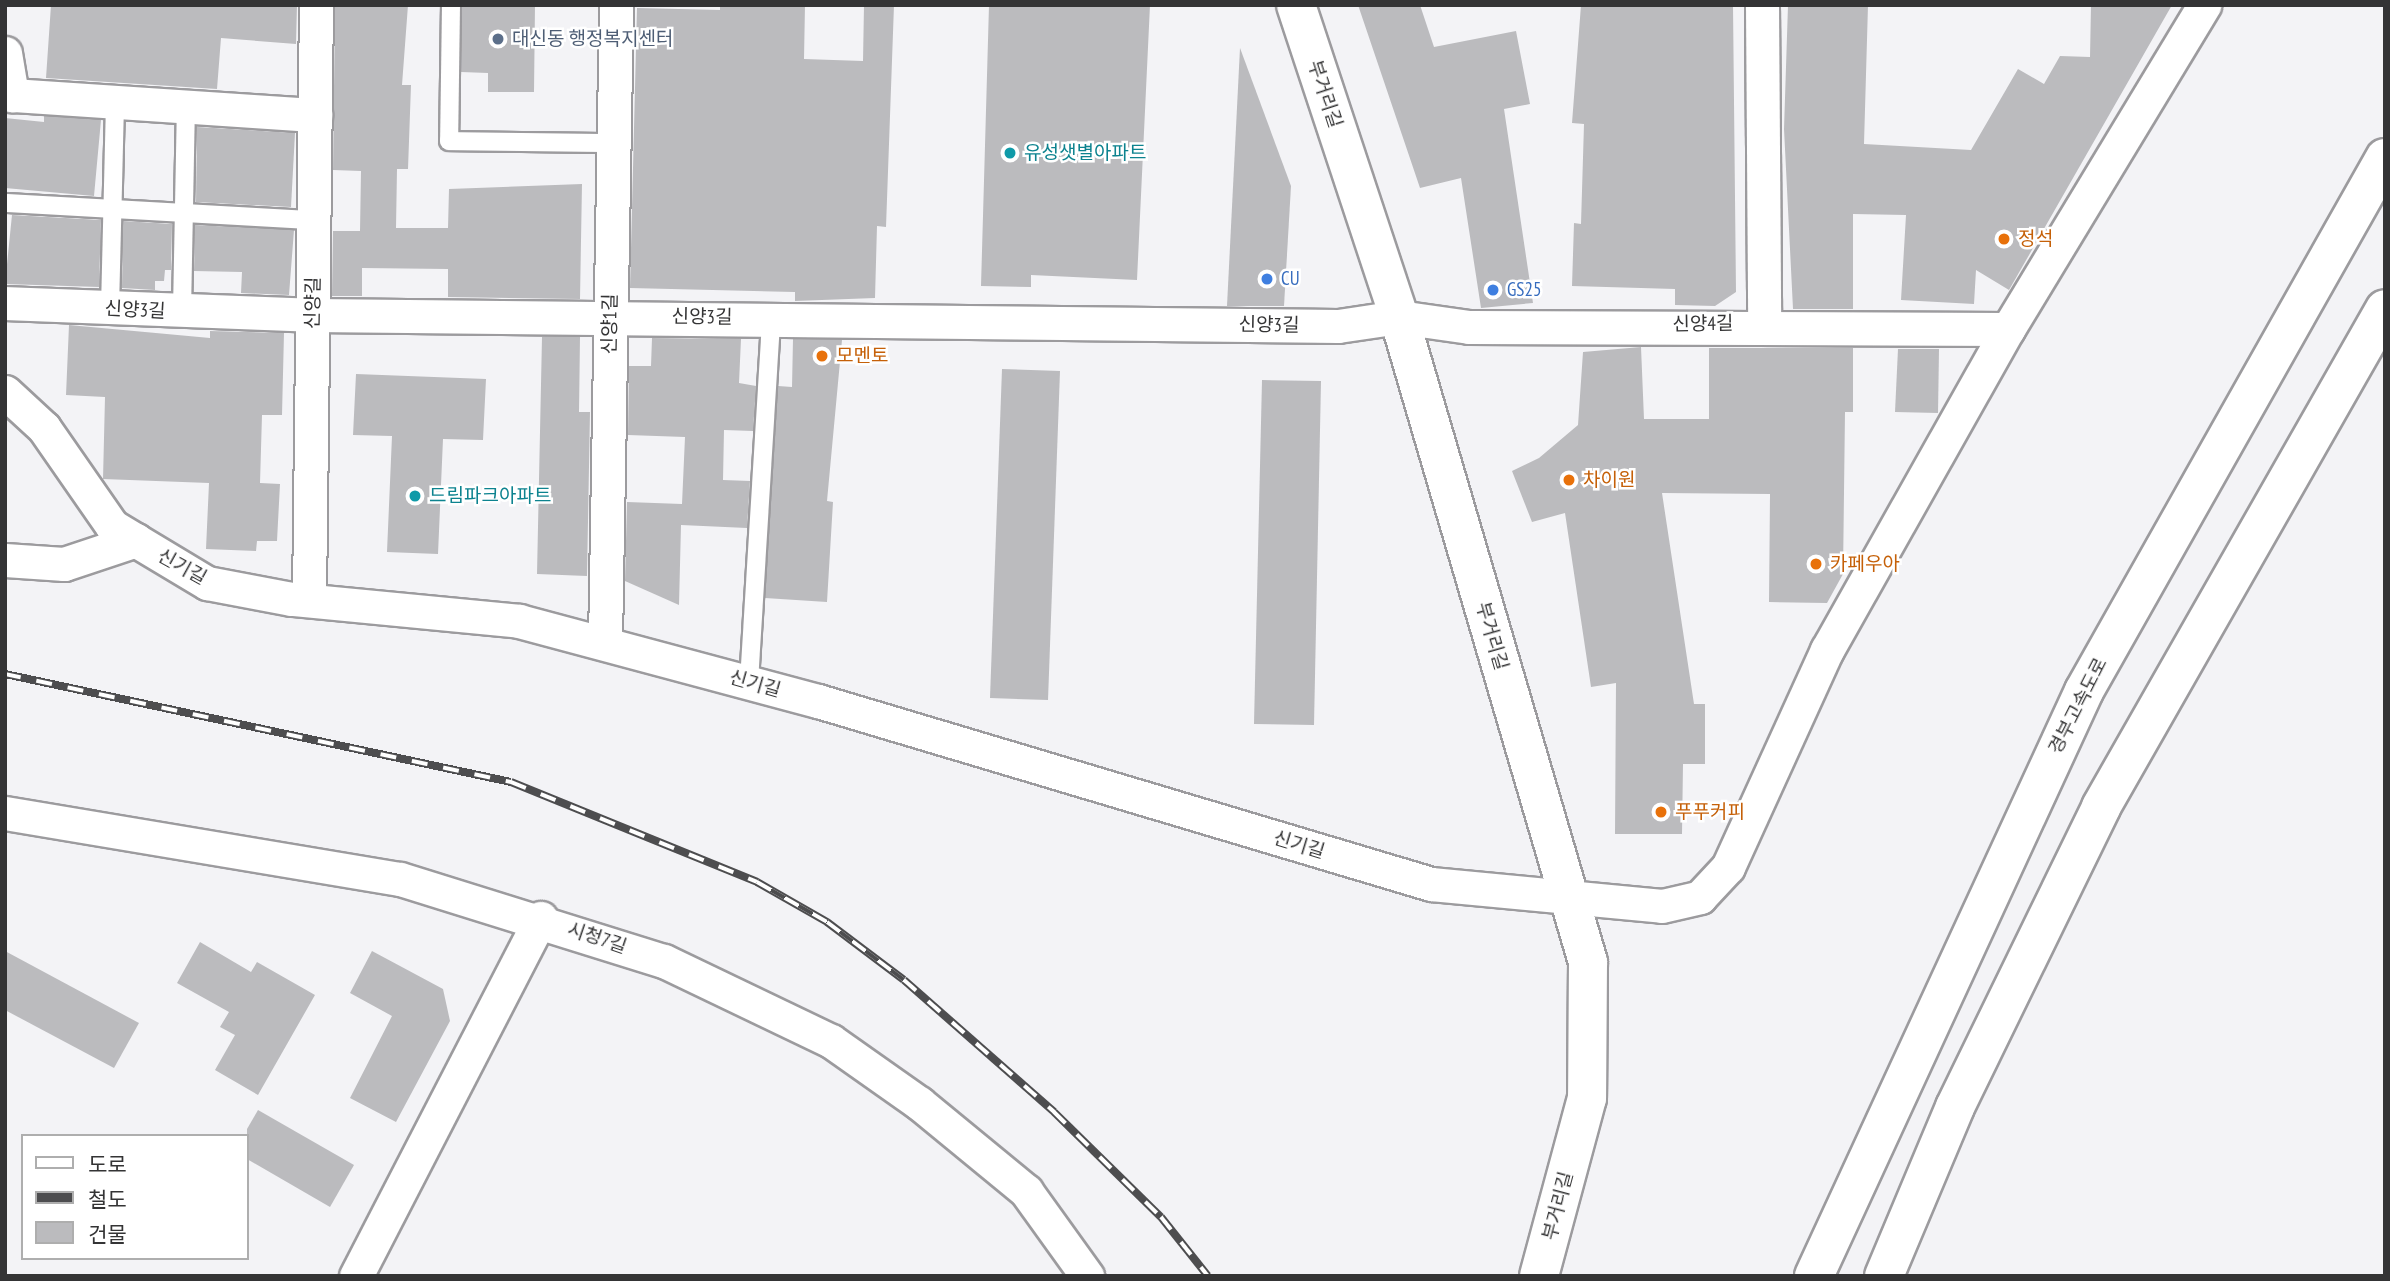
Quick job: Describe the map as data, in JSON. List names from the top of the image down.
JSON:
{
  "streets": {
    "main road": ["부거리길", "경부고속도로"],
    "street": [
      "신양길",
      "신양3길",
      "신양1길",
      "신양4길",
      "신기길",
      "시청7길"
    ]
  },
  "crossings": [
    ["부거리길", "신양3길"],
    ["부거리길", "신양4길"],
    ["부거리길", "신기길"],
    ["신양길", "신양3길"],
    ["신양길", "신기길"],
    ["신양3길", "신양1길"],
    ["신양3길", "신양4길"],
    ["신양1길", "신기길"],
    ["신양4길", "신기길"]
  ],
  "places": [
    "대신동 행정복지센터",
    "유성샛별아파트",
    "정석",
    "CU",
    "GS25",
    "모멘토",
    "차이원",
    "드림파크아파트",
    "카페우아",
    "푸푸커피"
  ],
  "legend": ["도로", "철도", "건물"]
}
